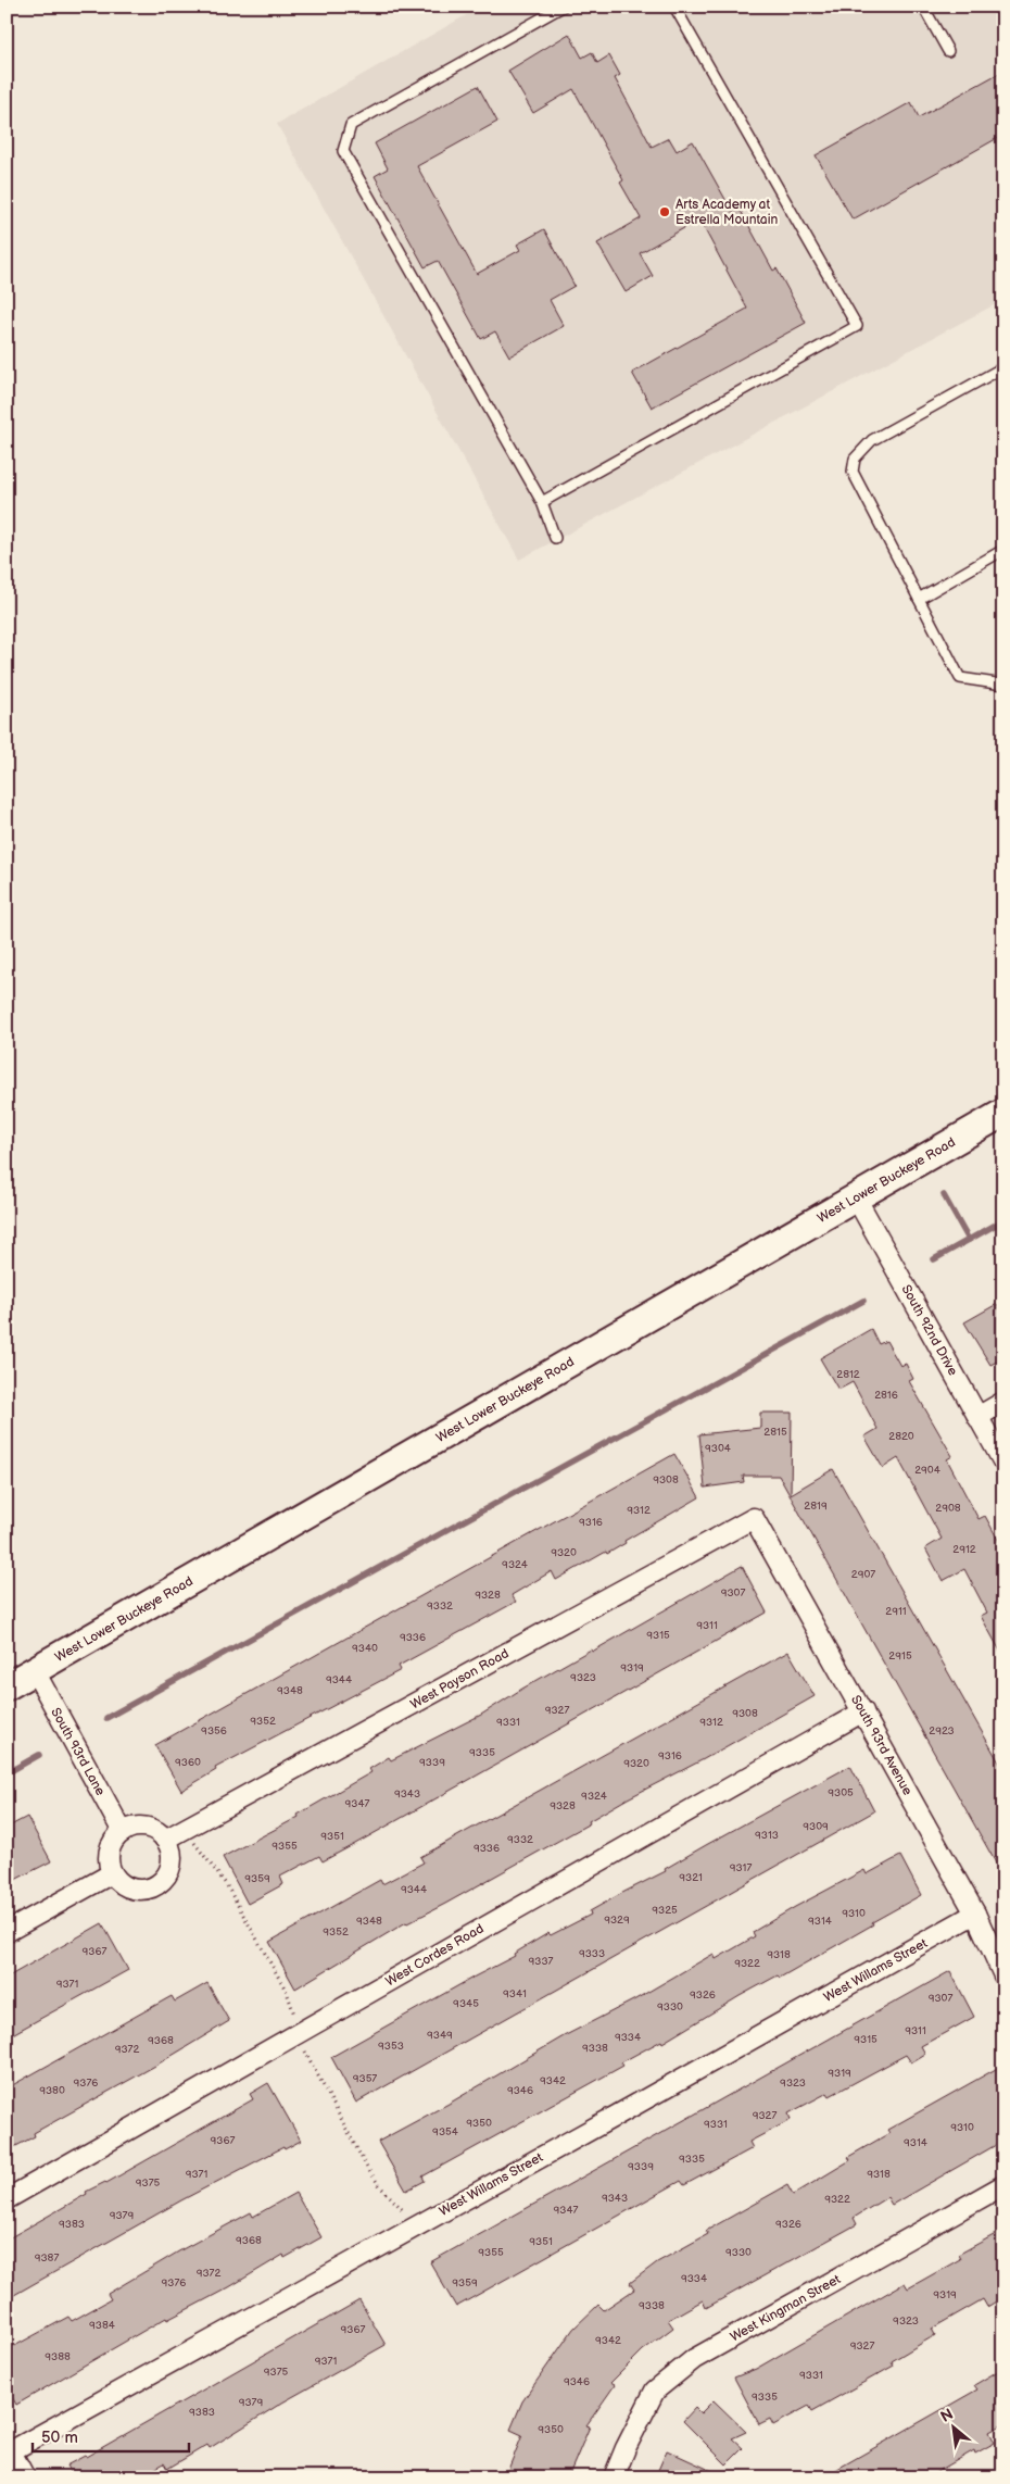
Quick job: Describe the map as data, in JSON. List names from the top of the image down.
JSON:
{
  "streets": {
    "main road": ["West Lower Buckeye Road"],
    "street": [
      "South 92nd Drive",
      "West Payson Road",
      "South 93rd Avenue",
      "South 93rd Lane",
      "West Cordes Road",
      "West Willams Street",
      "West Kingman Street"
    ]
  },
  "crossings": [
    ["West Lower Buckeye Road", "South 92nd Drive"],
    ["West Lower Buckeye Road", "South 93rd Lane"],
    ["West Payson Road", "South 93rd Avenue"],
    ["West Payson Road", "South 93rd Lane"],
    ["South 93rd Avenue", "West Cordes Road"],
    ["South 93rd Avenue", "West Willams Street"]
  ],
  "places": ["Arts Academy at Estrella Mountain"],
  "house_numbers": [
    "2812",
    "2816",
    "2815",
    "2820",
    "9304",
    "2904",
    "9308",
    "2819",
    "2908",
    "9312",
    "9316",
    "2912",
    "9320",
    "9324",
    "2907",
    "9307",
    "9328",
    "9332",
    "2911",
    "9311",
    "9315",
    "9336",
    "9340",
    "2915",
    "9319",
    "9323",
    "9344",
    "9348",
    "9327",
    "9308",
    "9352",
    "9331",
    "9312",
    "9356",
    "2923",
    "9335",
    "9316",
    "9360",
    "9339",
    "9320",
    "9305",
    "9343",
    "9324",
    "9347",
    "9328",
    "9309",
    "9313",
    "9351",
    "9332",
    "9355",
    "9336",
    "9317",
    "9321",
    "9359",
    "9344",
    "9325",
    "9310",
    "9329",
    "9348",
    "9314",
    "9352",
    "9367",
    "9333",
    "9318",
    "9337",
    "9322",
    "9371",
    "9341",
    "9326",
    "9307",
    "9345",
    "9330",
    "9311",
    "9349",
    "9334",
    "9315",
    "9368",
    "9353",
    "9338",
    "9372",
    "9319",
    "9357",
    "9342",
    "9376",
    "9323",
    "9380",
    "9346",
    "9327",
    "9350",
    "9331",
    "9310",
    "9354",
    "9367",
    "9314",
    "9335",
    "9339",
    "9371",
    "9318",
    "9375",
    "9343",
    "9322",
    "9347",
    "9379",
    "9383",
    "9326",
    "9368",
    "9351",
    "9355",
    "9330",
    "9387",
    "9372",
    "9334",
    "9376",
    "9359",
    "9319",
    "9338",
    "9323",
    "9384",
    "9367",
    "9342",
    "9327",
    "9388",
    "9371",
    "9375",
    "9331",
    "9346",
    "9335",
    "9379",
    "9383",
    "9350"
  ],
  "scale_bar": "50 m",
  "north": "top left"
}
